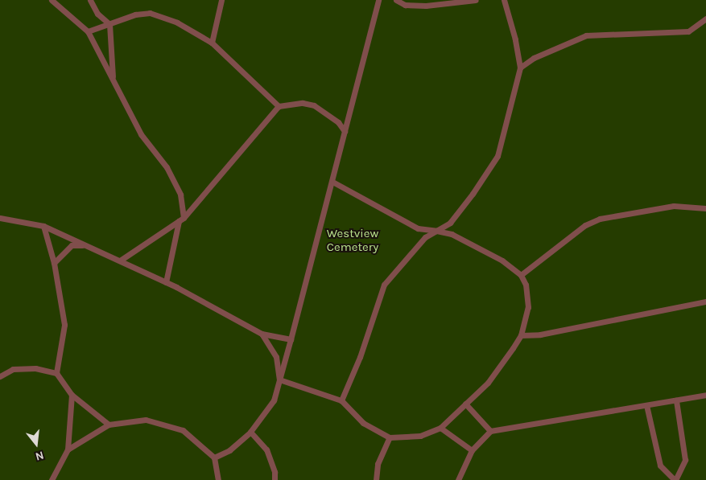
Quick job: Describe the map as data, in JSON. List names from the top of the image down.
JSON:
{
  "parks": ["Westview Cemetery"],
  "north": "bottom"
}
